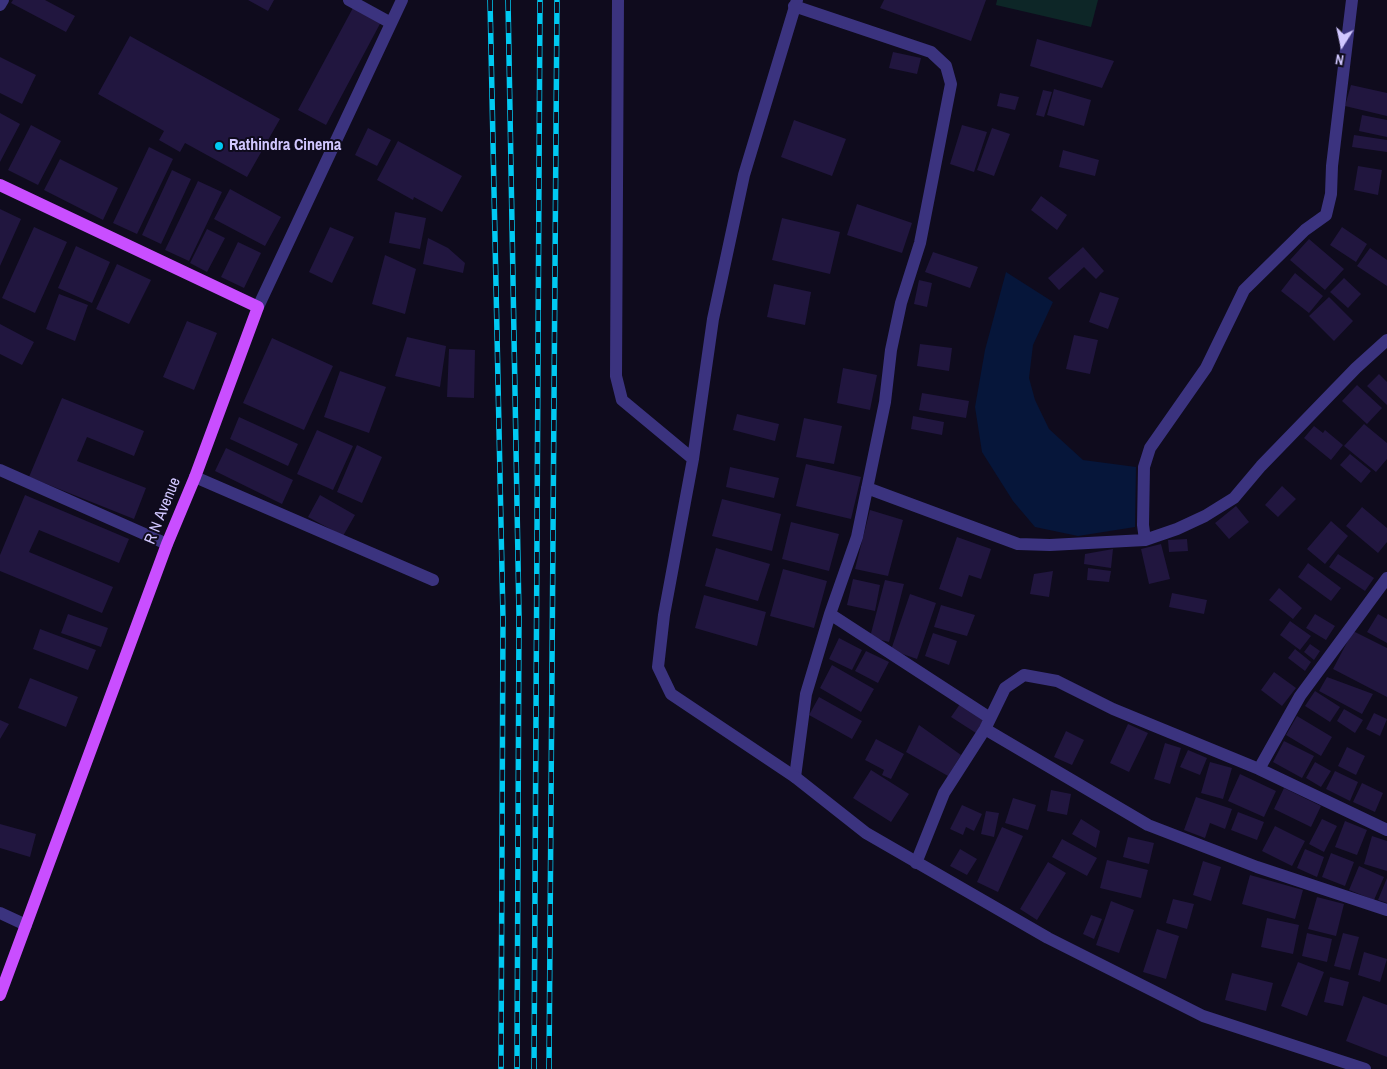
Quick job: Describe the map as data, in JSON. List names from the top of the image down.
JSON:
{
  "streets": {
    "main road": ["R N Avenue"]
  },
  "places": ["Rathindra Cinema"],
  "north": "bottom"
}
